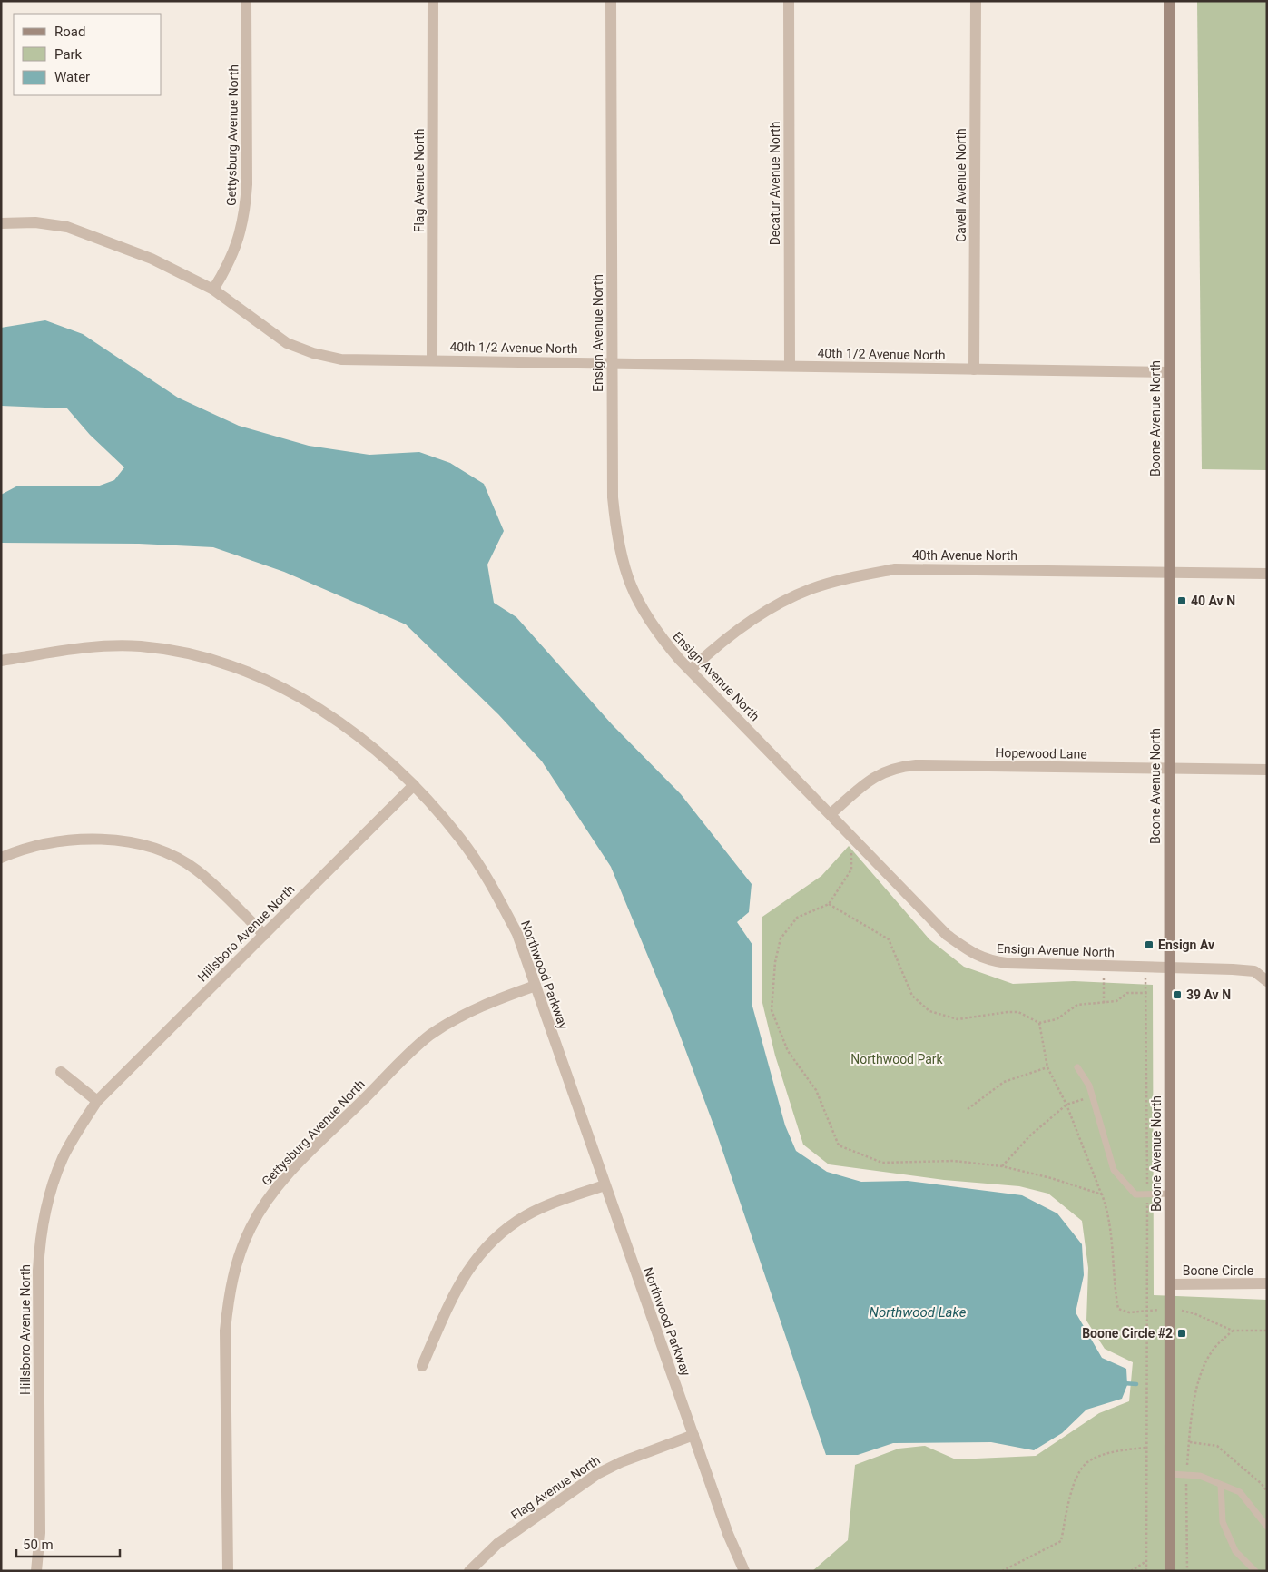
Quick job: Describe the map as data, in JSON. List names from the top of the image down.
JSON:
{
  "streets": {
    "street": [
      "Gettysburg Avenue North",
      "Flag Avenue North",
      "Decatur Avenue North",
      "Cavell Avenue North",
      "Ensign Avenue North",
      "40th 1/2 Avenue North",
      "Boone Avenue North",
      "40th Avenue North",
      "Hopewood Lane",
      "Hillsboro Avenue North",
      "Northwood Parkway",
      "Boone Circle"
    ]
  },
  "crossings": [
    ["Gettysburg Avenue North", "40th 1/2 Avenue North"],
    ["Gettysburg Avenue North", "Northwood Parkway"],
    ["Flag Avenue North", "40th 1/2 Avenue North"],
    ["Flag Avenue North", "Northwood Parkway"],
    ["Decatur Avenue North", "40th 1/2 Avenue North"],
    ["Cavell Avenue North", "40th 1/2 Avenue North"],
    ["Ensign Avenue North", "40th 1/2 Avenue North"],
    ["Ensign Avenue North", "Boone Avenue North"],
    ["Ensign Avenue North", "40th Avenue North"],
    ["Ensign Avenue North", "Hopewood Lane"],
    ["40th 1/2 Avenue North", "Boone Avenue North"],
    ["Boone Avenue North", "40th Avenue North"],
    ["Boone Avenue North", "Hopewood Lane"],
    ["Boone Avenue North", "Boone Circle"],
    ["Hillsboro Avenue North", "Northwood Parkway"]
  ],
  "water": ["Northwood Lake"],
  "parks": ["Northwood Park"],
  "places": {
    "transit": [
      "40 Av N",
      "Ensign Av",
      "39 Av N",
      "Boone Circle #2"
    ]
  },
  "legend": ["Road", "Park", "Water"],
  "scale_bar": "50 m"
}
